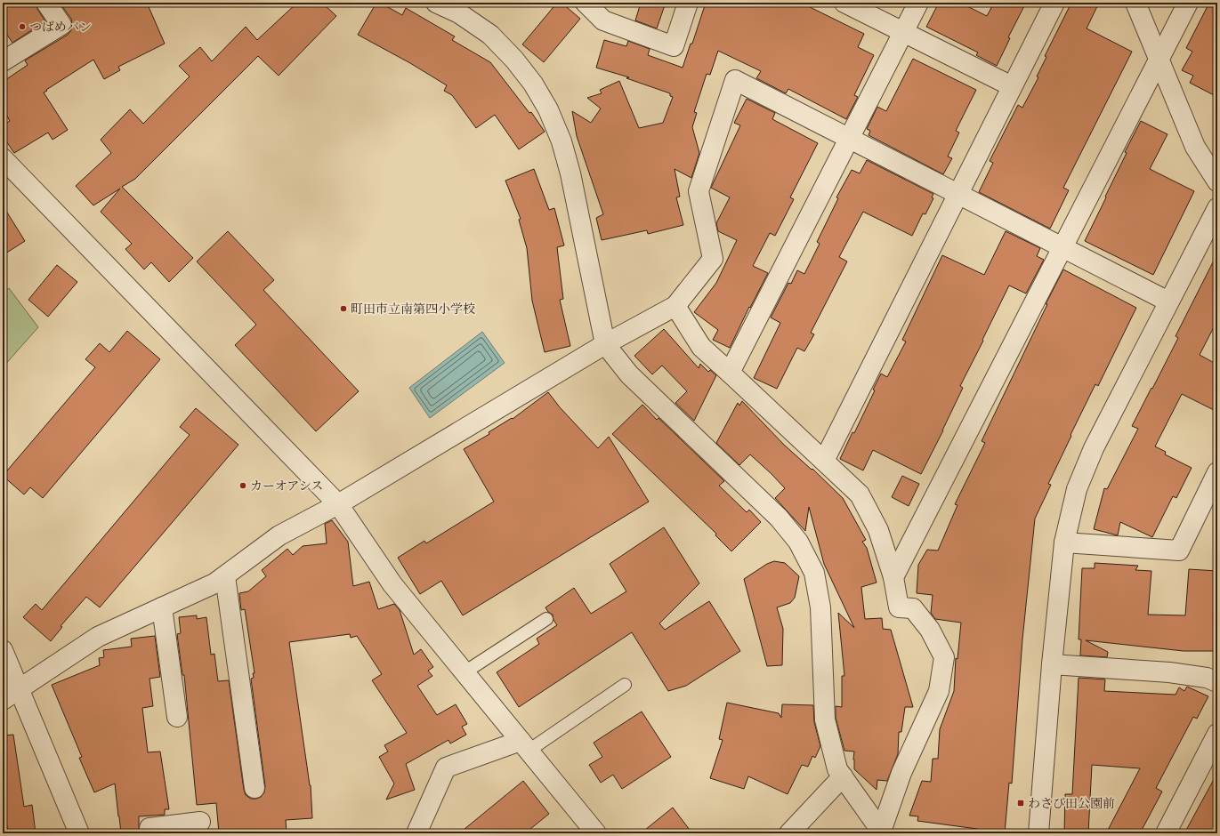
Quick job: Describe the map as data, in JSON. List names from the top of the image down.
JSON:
{
  "places": {
    "other": ["つばめパン", "町田市立南第四小学校", "カーオアシス"],
    "transit": ["わさび田公園前"]
  }
}
